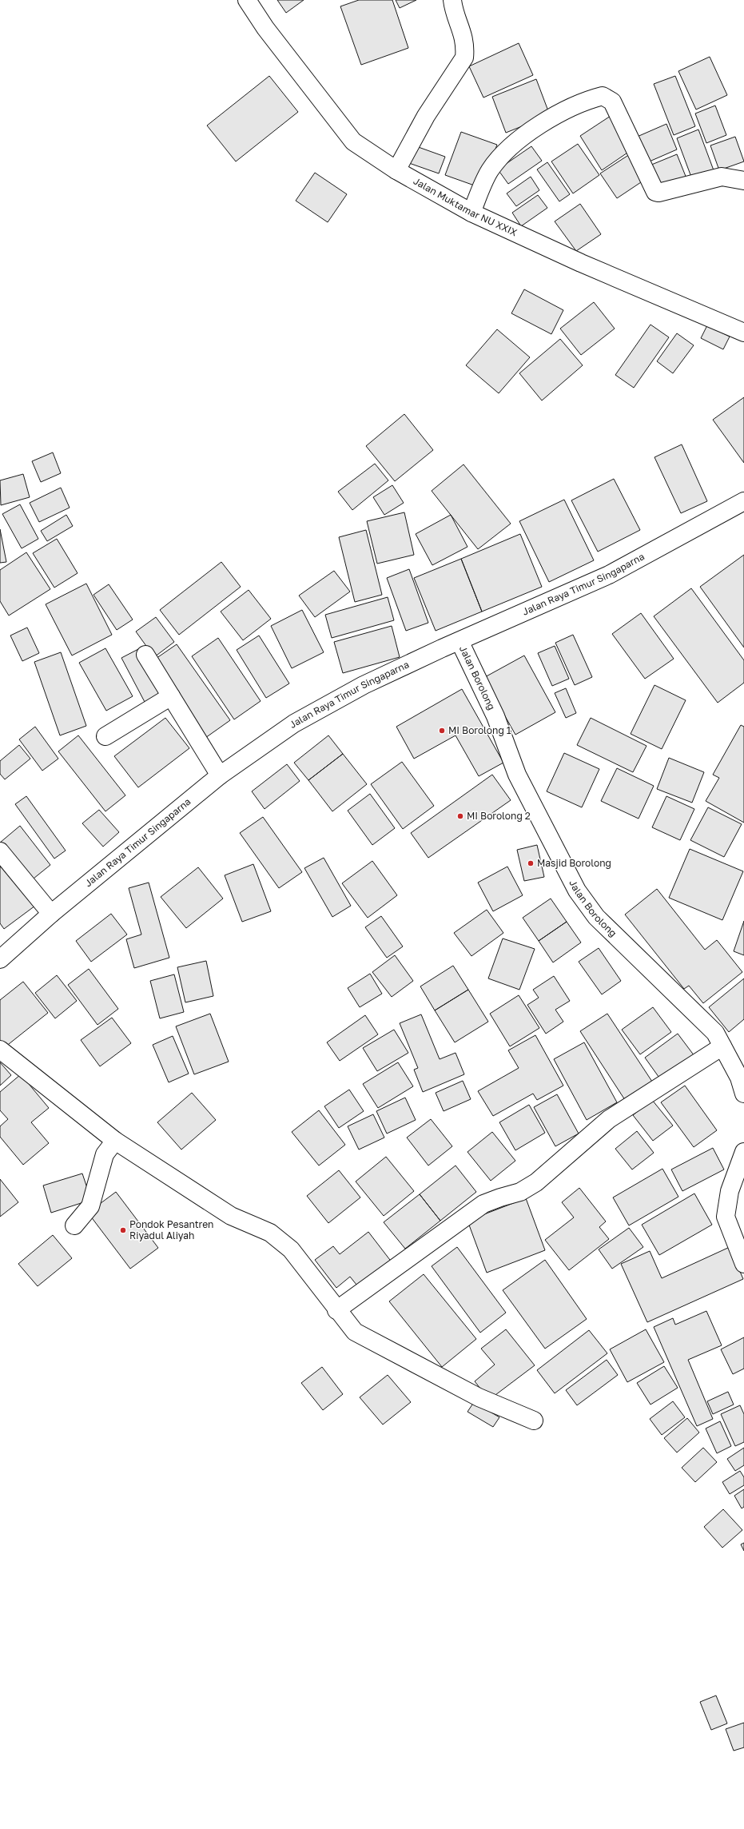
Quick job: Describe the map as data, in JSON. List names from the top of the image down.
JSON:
{
  "streets": {
    "street": ["Jalan Muktamar NU XXIX", "Jalan Raya Timur Singaparna", "Jalan Borolong"]
  },
  "crossings": [
    ["Jalan Raya Timur Singaparna", "Jalan Borolong"]
  ],
  "places": [
    "MI Borolong 1",
    "MI Borolong 2",
    "Masjid Borolong",
    "Pondok Pesantren Riyadul Aliyah"
  ]
}
